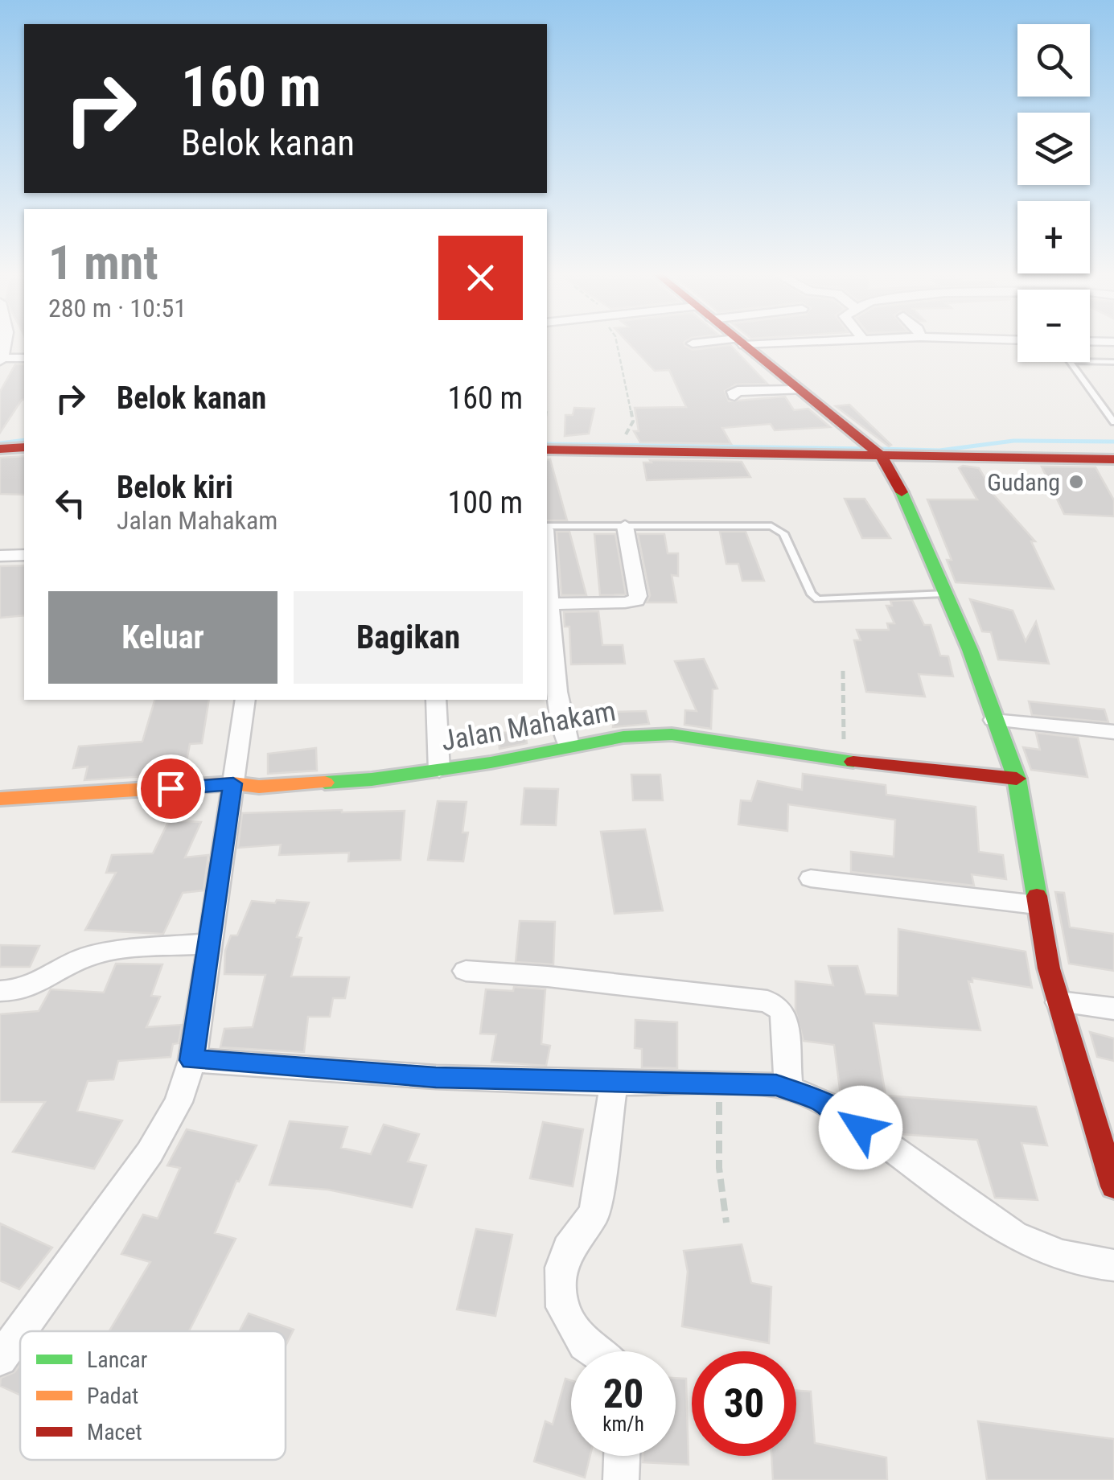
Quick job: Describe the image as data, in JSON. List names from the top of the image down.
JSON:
{
  "streets": {
    "street": ["Jalan Mahakam"]
  },
  "places": ["Gudang"],
  "legend": ["Lancar", "Padat", "Macet"],
  "page": {
    "map_buttons": ["+", "−"],
    "turn": ["160 m", "Belok kanan"],
    "heading": ["1 mnt", "280 m · 10:51"],
    "list": [
      {
        "name": "Belok kanan",
        "value": "160 m"
      },
      {
        "name": "Belok kiri",
        "note": "Jalan Mahakam",
        "value": "100 m"
      }
    ],
    "buttons": ["Keluar", "Bagikan"],
    "speed": "20 km/h",
    "limit": "30"
  }
}
